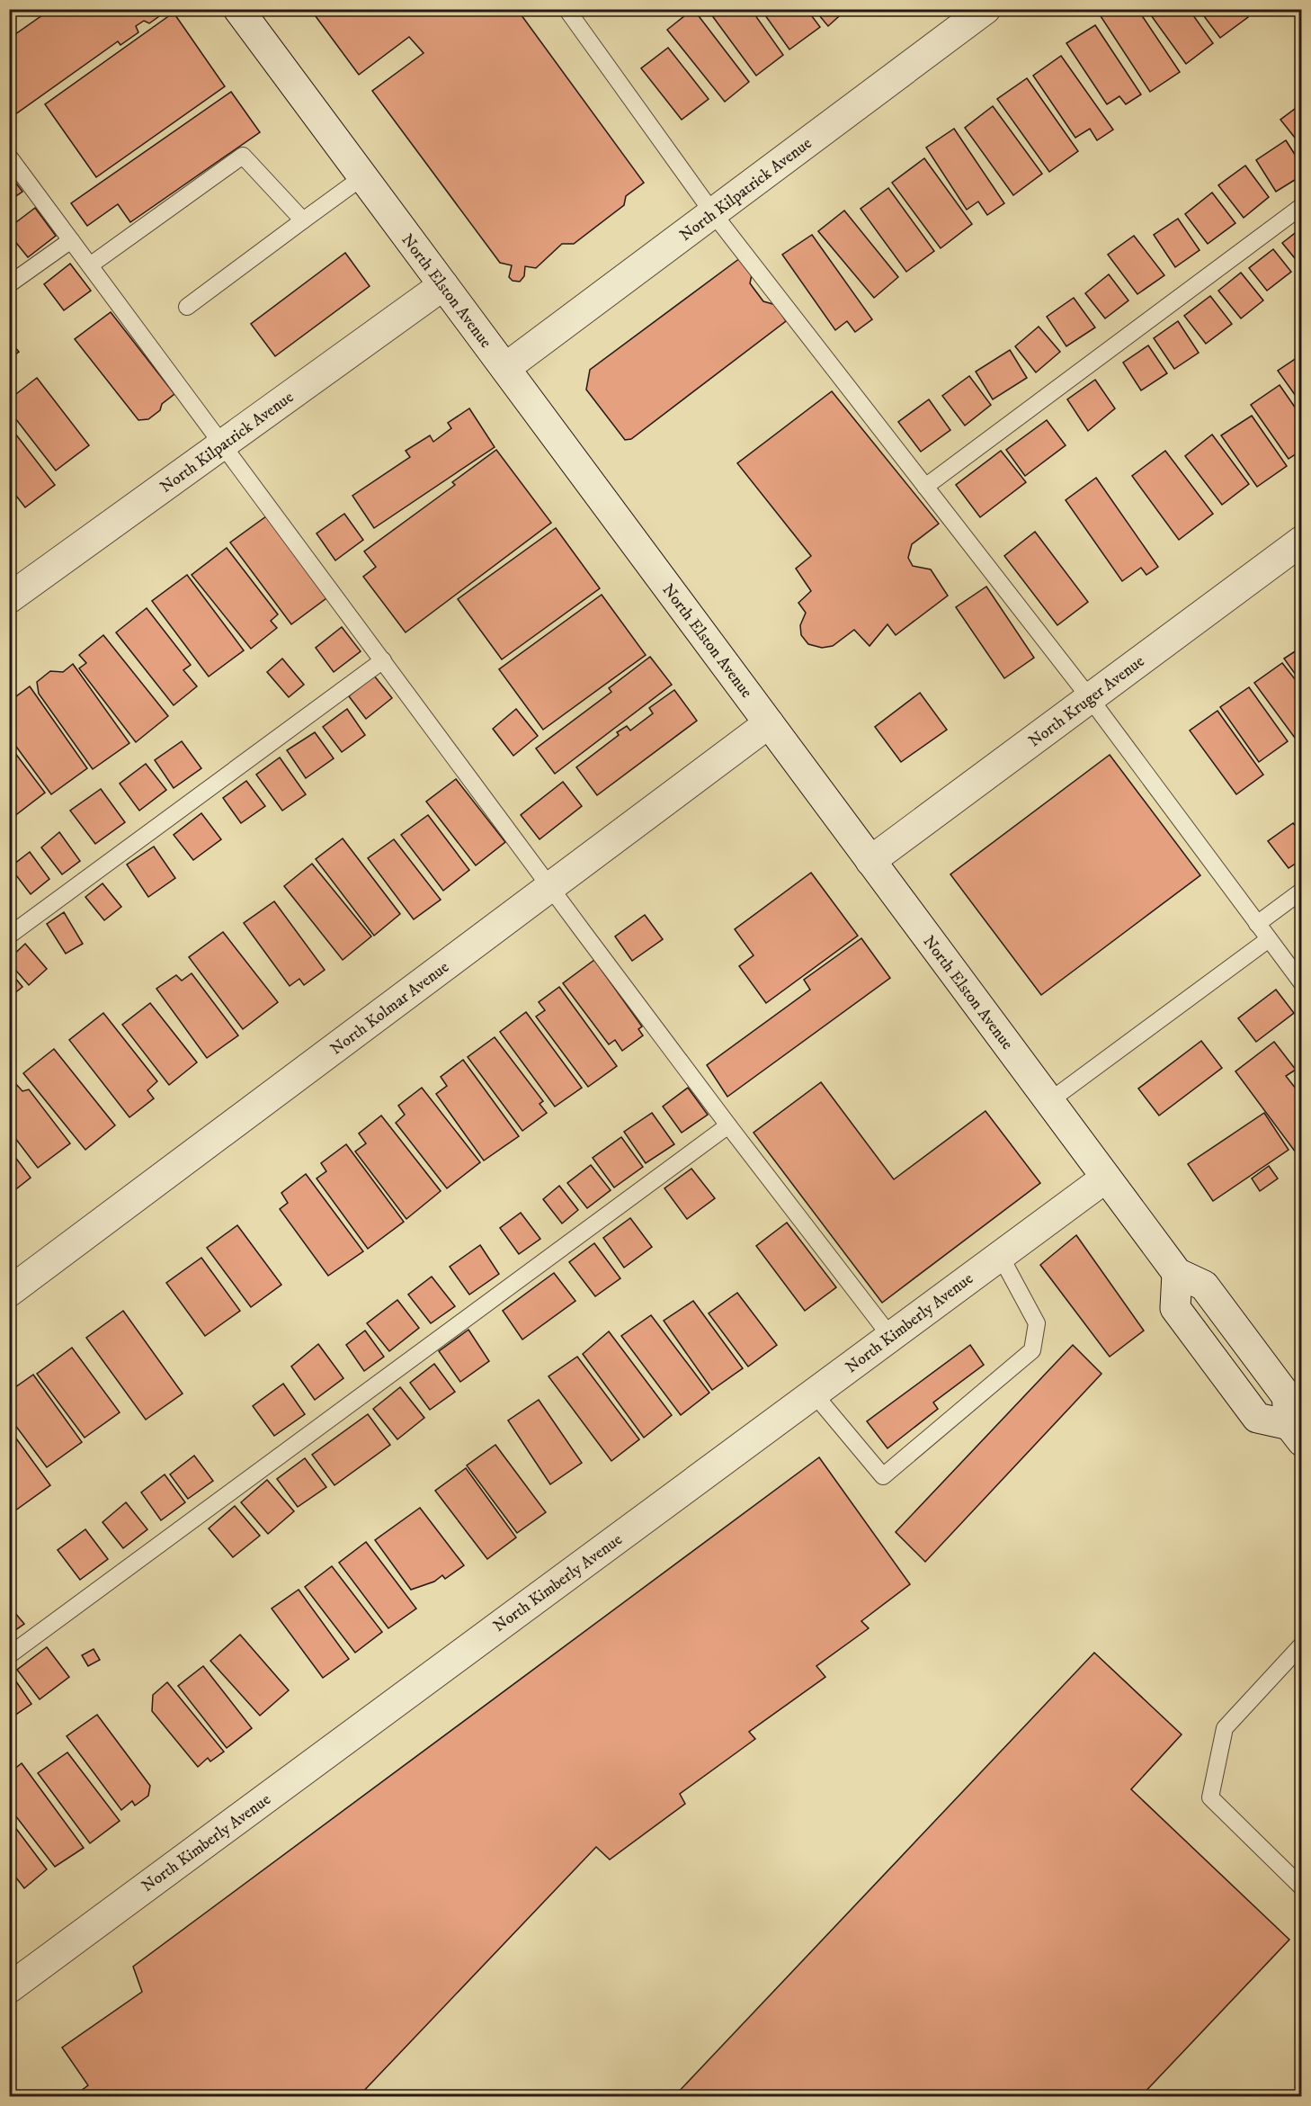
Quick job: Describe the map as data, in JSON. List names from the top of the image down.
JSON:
{
  "streets": {
    "street": [
      "North Kilpatrick Avenue",
      "North Elston Avenue",
      "North Kruger Avenue",
      "North Kolmar Avenue",
      "North Kimberly Avenue"
    ]
  },
  "crossings": [
    ["North Kilpatrick Avenue", "North Elston Avenue"],
    ["North Elston Avenue", "North Kruger Avenue"],
    ["North Elston Avenue", "North Kolmar Avenue"],
    ["North Elston Avenue", "North Kimberly Avenue"]
  ]
}
